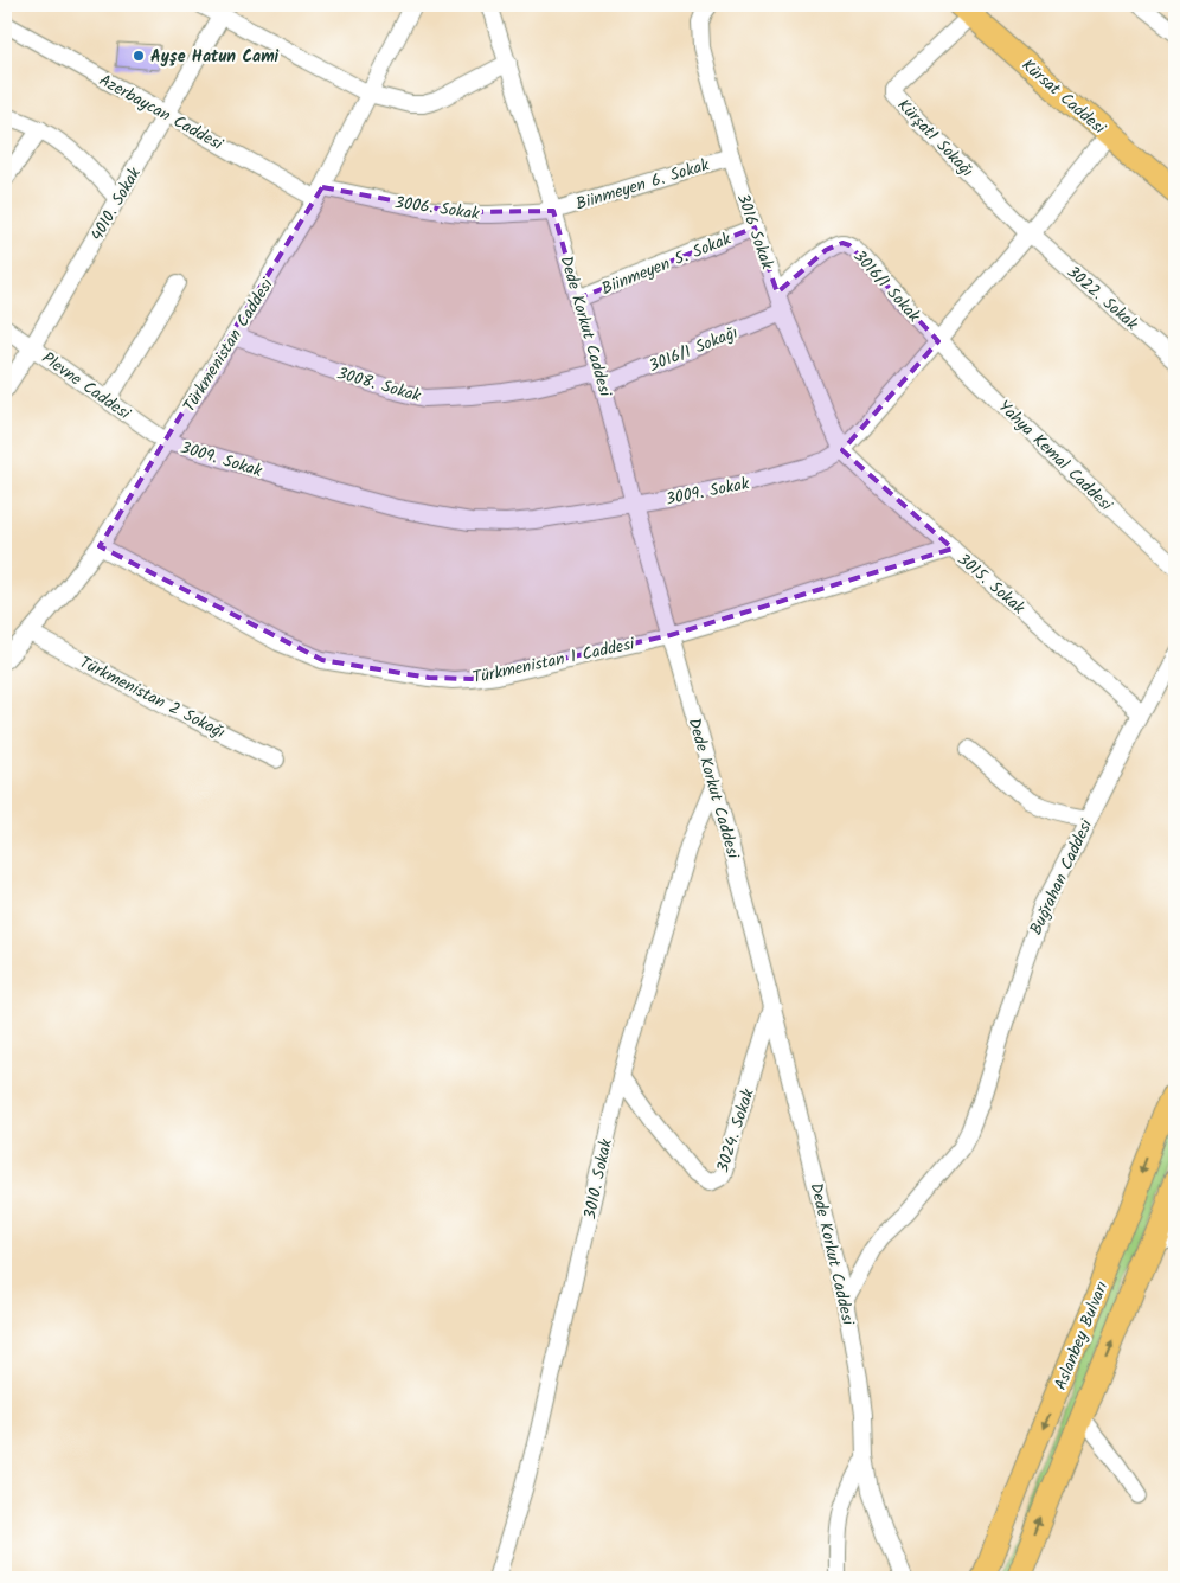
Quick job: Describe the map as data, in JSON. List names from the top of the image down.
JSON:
{
  "streets": {
    "main road": ["Kürsat Caddesi", "Aslanbey Bulvarı"],
    "street": [
      "Azerbaycan Caddesi",
      "Kürşat1 Sokağı",
      "Biinmeyen 6. Sokak",
      "4010. Sokak",
      "3006. Sokak",
      "3016 Sokak",
      "Biinmeyen 5. Sokak",
      "3016/1 Sokak",
      "3022. Sokak",
      "Dede Korkut Caddesi",
      "Türkmenistan Caddesi",
      "3016/1 Sokağı",
      "3008. Sokak",
      "Plevne Caddesi",
      "Yahya Kemal Caddesi",
      "3009. Sokak",
      "3015. Sokak",
      "Türkmenistan 1 Caddesi",
      "Türkmenistan 2 Sokağı",
      "Buğrahan Caddesi",
      "3024. Sokak",
      "3010. Sokak"
    ]
  },
  "crossings": [
    ["Kürsat Caddesi", "Kürşat1 Sokağı"],
    ["Kürsat Caddesi", "3009. Sokak"],
    ["Azerbaycan Caddesi", "4010. Sokak"],
    ["Azerbaycan Caddesi", "3006. Sokak"],
    ["Azerbaycan Caddesi", "Türkmenistan Caddesi"],
    ["Kürşat1 Sokağı", "3022. Sokak"],
    ["Kürşat1 Sokağı", "3009. Sokak"],
    ["Biinmeyen 6. Sokak", "3006. Sokak"],
    ["Biinmeyen 6. Sokak", "3016 Sokak"],
    ["Biinmeyen 6. Sokak", "Dede Korkut Caddesi"],
    ["4010. Sokak", "Plevne Caddesi"],
    ["3006. Sokak", "Dede Korkut Caddesi"],
    ["3006. Sokak", "Türkmenistan Caddesi"],
    ["3016 Sokak", "Biinmeyen 5. Sokak"],
    ["3016 Sokak", "3016/1 Sokak"],
    ["3016 Sokak", "3016/1 Sokağı"],
    ["3016 Sokak", "3009. Sokak"],
    ["3016 Sokak", "3015. Sokak"],
    ["Biinmeyen 5. Sokak", "Dede Korkut Caddesi"],
    ["3016/1 Sokak", "Yahya Kemal Caddesi"],
    ["3016/1 Sokak", "3009. Sokak"],
    ["3022. Sokak", "3009. Sokak"],
    ["Dede Korkut Caddesi", "3016/1 Sokağı"],
    ["Dede Korkut Caddesi", "3008. Sokak"],
    ["Dede Korkut Caddesi", "3009. Sokak"],
    ["Dede Korkut Caddesi", "Türkmenistan 1 Caddesi"],
    ["Dede Korkut Caddesi", "Buğrahan Caddesi"],
    ["Dede Korkut Caddesi", "3024. Sokak"],
    ["Dede Korkut Caddesi", "3010. Sokak"],
    ["Türkmenistan Caddesi", "3008. Sokak"],
    ["Türkmenistan Caddesi", "Plevne Caddesi"],
    ["Türkmenistan Caddesi", "3009. Sokak"],
    ["Türkmenistan Caddesi", "Türkmenistan 1 Caddesi"],
    ["Türkmenistan Caddesi", "Türkmenistan 2 Sokağı"],
    ["3016/1 Sokağı", "3008. Sokak"],
    ["Plevne Caddesi", "3009. Sokak"],
    ["Yahya Kemal Caddesi", "3009. Sokak"],
    ["3009. Sokak", "3015. Sokak"],
    ["3015. Sokak", "Türkmenistan 1 Caddesi"],
    ["3015. Sokak", "Buğrahan Caddesi"],
    ["3024. Sokak", "3010. Sokak"]
  ],
  "places": ["Ayşe Hatun Cami"]
}
